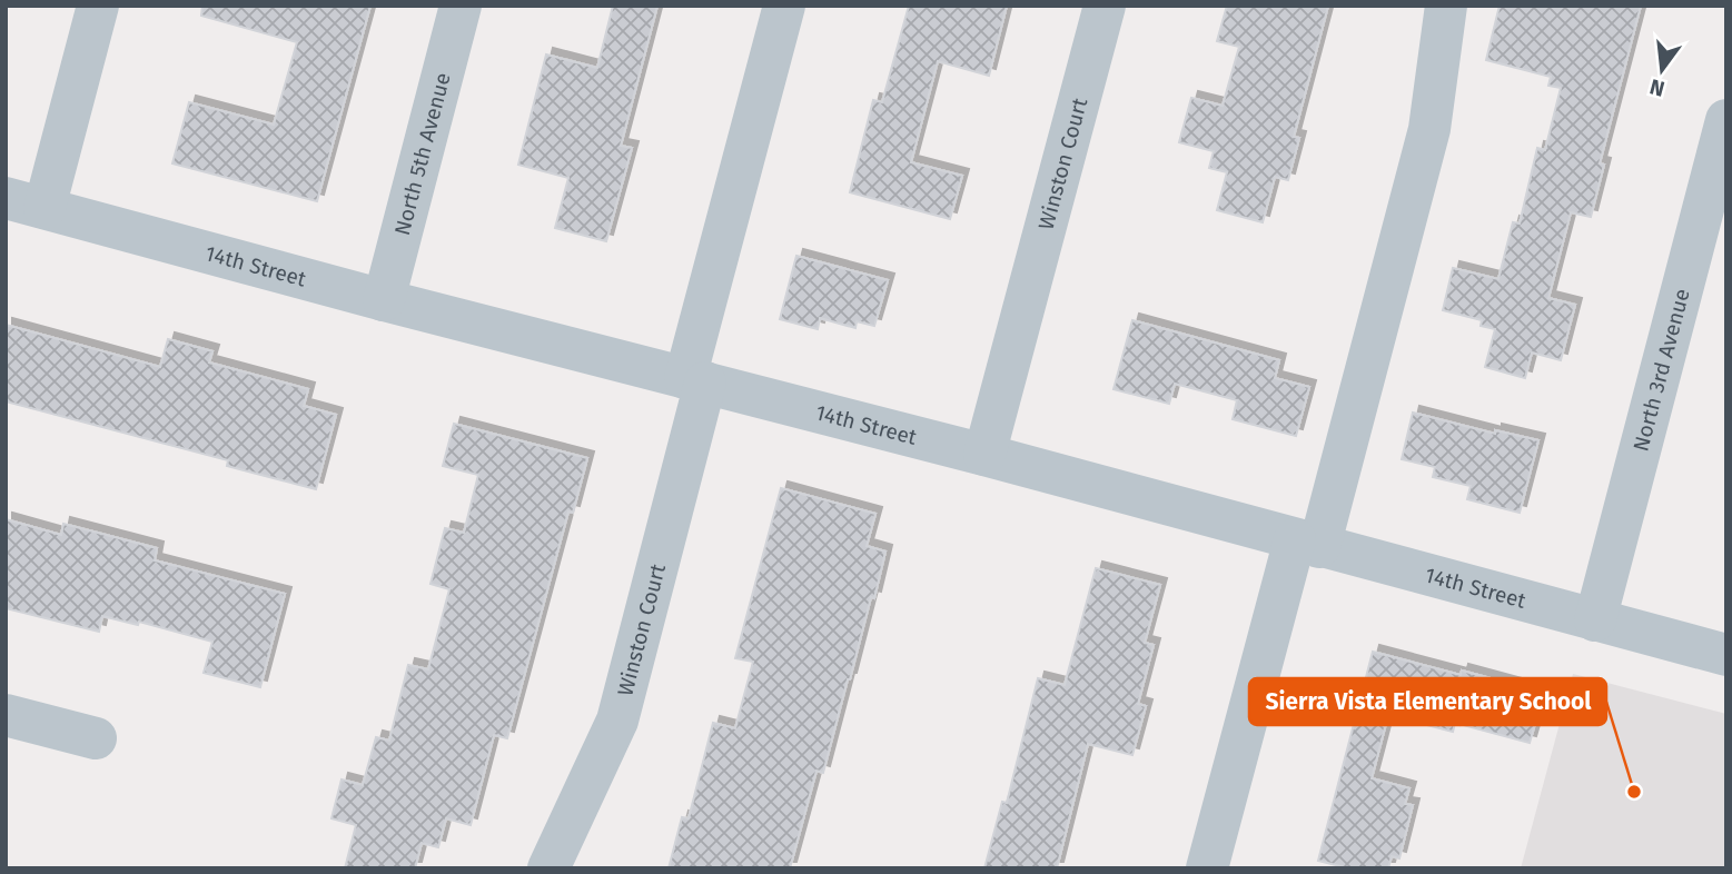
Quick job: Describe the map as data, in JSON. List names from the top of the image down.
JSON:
{
  "streets": {
    "street": [
      "North 5th Avenue",
      "Winston Court",
      "14th Street",
      "North 3rd Avenue"
    ]
  },
  "crossings": [
    ["North 5th Avenue", "14th Street"],
    ["Winston Court", "14th Street"],
    ["14th Street", "North 3rd Avenue"]
  ],
  "places": ["Sierra Vista Elementary School"],
  "north": "bottom"
}
